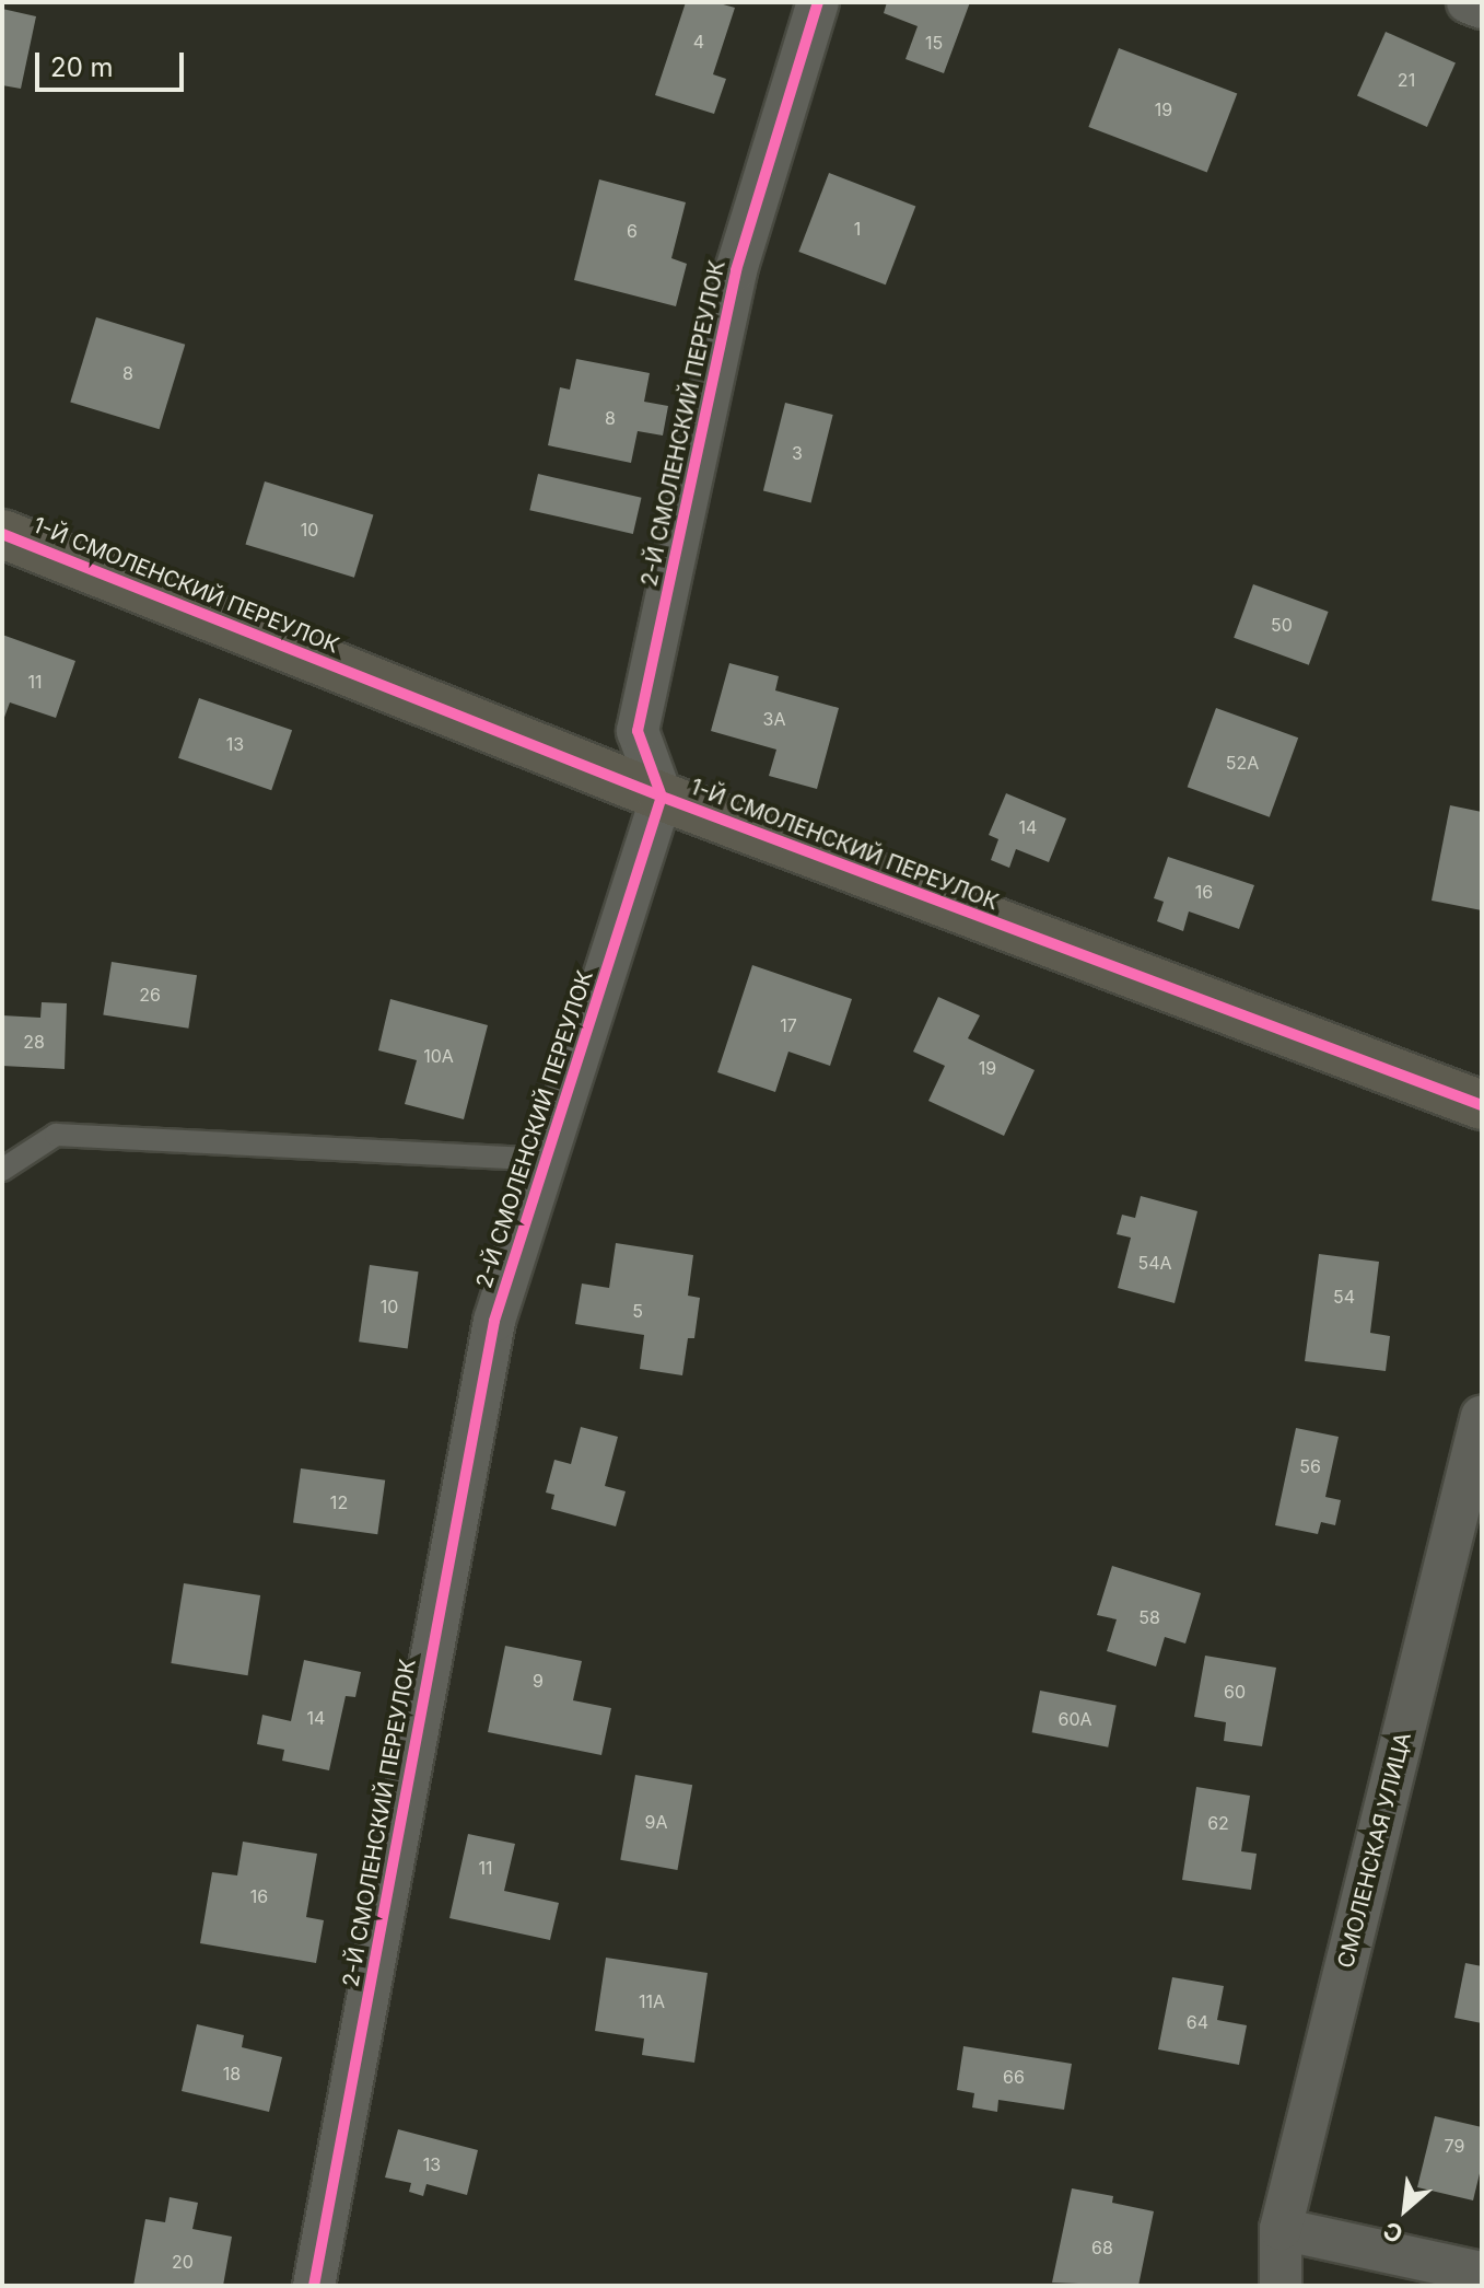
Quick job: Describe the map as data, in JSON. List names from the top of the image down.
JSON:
{
  "streets": {
    "street": ["2-Й СМОЛЕНСКИЙ ПЕРЕУЛОК", "1-Й СМОЛЕНСКИЙ ПЕРЕУЛОК", "СМОЛЕНСКАЯ УЛИЦА"]
  },
  "crossings": [
    ["2-Й СМОЛЕНСКИЙ ПЕРЕУЛОК", "1-Й СМОЛЕНСКИЙ ПЕРЕУЛОК"]
  ],
  "house_numbers": [
    "4",
    "15",
    "21",
    "19",
    "1",
    "6",
    "8",
    "8",
    "3",
    "10",
    "50",
    "11",
    "3А",
    "13",
    "52А",
    "14",
    "16",
    "26",
    "17",
    "28",
    "10А",
    "19",
    "54А",
    "54",
    "10",
    "5",
    "56",
    "12",
    "58",
    "9",
    "60",
    "14",
    "60А",
    "9А",
    "62",
    "11",
    "16",
    "11А",
    "64",
    "18",
    "66",
    "79",
    "13",
    "68",
    "20"
  ],
  "scale_bar": "20 m",
  "north": "bottom left"
}
